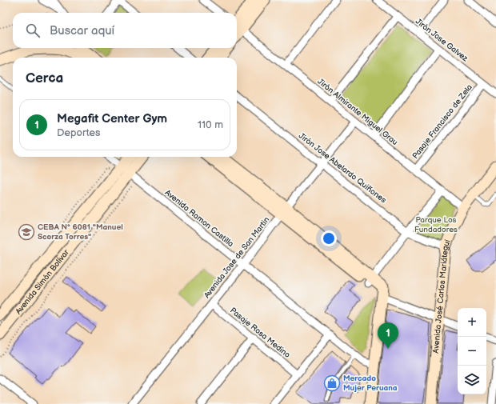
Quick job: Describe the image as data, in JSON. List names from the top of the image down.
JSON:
{
  "streets": {
    "street": [
      "Jirón Jose Galvez",
      "Jirón Almirante Miguel Grau",
      "Pasaje Francisco de Zela",
      "Jirón Jose Abelardo Quiñones",
      "Avenida Ramon Castilla",
      "Avenida Jose de San Martin",
      "Avenida Simón Bolívar",
      "Avenida José Carlos Mariátegui",
      "Pasaje Rosa Medino"
    ]
  },
  "crossings": [
    ["Jirón Jose Galvez", "Pasaje Francisco de Zela"],
    ["Jirón Almirante Miguel Grau", "Pasaje Francisco de Zela"],
    ["Jirón Almirante Miguel Grau", "Avenida Jose de San Martin"],
    ["Jirón Almirante Miguel Grau", "Avenida José Carlos Mariátegui"],
    ["Jirón Jose Abelardo Quiñones", "Avenida Jose de San Martin"],
    ["Jirón Jose Abelardo Quiñones", "Avenida José Carlos Mariátegui"],
    ["Avenida Ramon Castilla", "Avenida Jose de San Martin"],
    ["Avenida Ramon Castilla", "Avenida Simón Bolívar"],
    ["Avenida Jose de San Martin", "Pasaje Rosa Medino"]
  ],
  "parks": ["Parque Los Fundadores"],
  "places": {
    "school or university": ["CEBA N° 6081 \"Manuel Scorza Torres\""],
    "shop": ["Mercado Mujer Peruana"]
  },
  "page": {
    "search": "Buscar aquí",
    "heading": "Cerca",
    "list": [
      {
        "mark": "1",
        "name": "Megafit Center Gym",
        "note": "Deportes",
        "value": "110 m"
      }
    ],
    "map_buttons": ["+", "−"],
    "pins": "1"
  }
}
